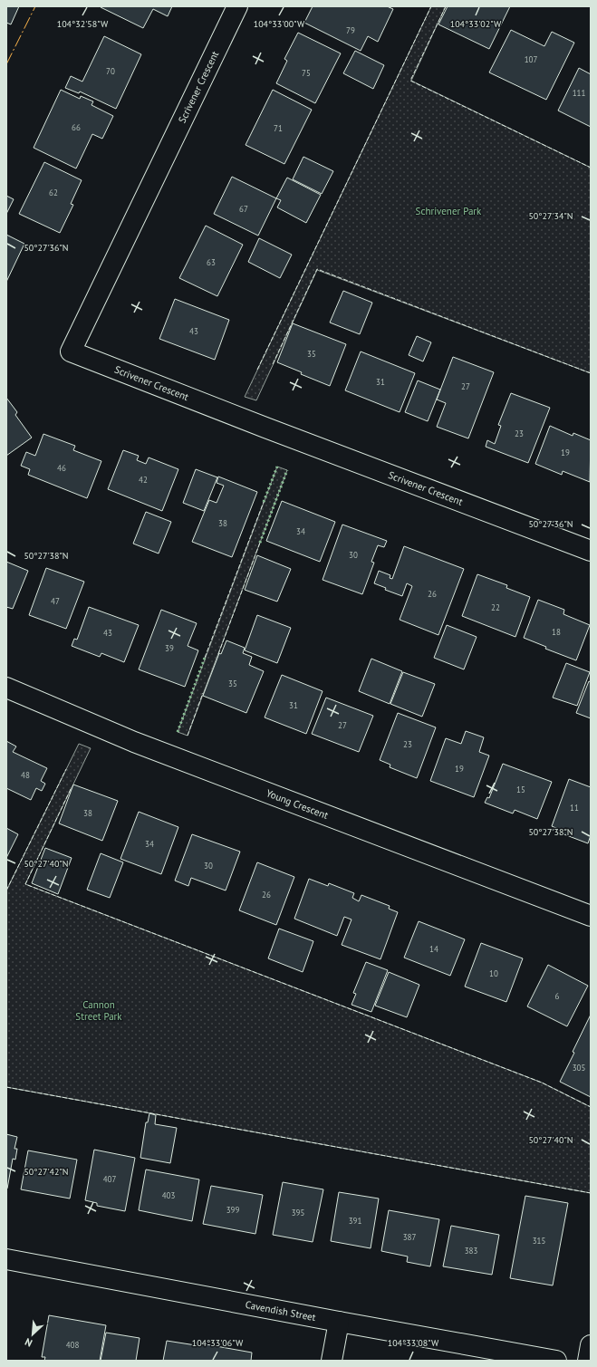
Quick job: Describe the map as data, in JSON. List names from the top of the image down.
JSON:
{
  "streets": {
    "street": ["Scrivener Crescent", "Young Crescent", "Cavendish Street"]
  },
  "parks": ["Schrivener Park", "Cannon Street Park"],
  "house_numbers": [
    "79",
    "107",
    "70",
    "75",
    "111",
    "66",
    "71",
    "62",
    "67",
    "63",
    "43",
    "35",
    "31",
    "27",
    "23",
    "19",
    "46",
    "42",
    "38",
    "34",
    "30",
    "26",
    "47",
    "22",
    "18",
    "43",
    "39",
    "35",
    "31",
    "27",
    "23",
    "19",
    "48",
    "15",
    "11",
    "38",
    "34",
    "30",
    "26",
    "14",
    "10",
    "6",
    "305",
    "407",
    "403",
    "399",
    "395",
    "391",
    "387",
    "315",
    "383",
    "408"
  ],
  "north": "bottom left",
  "coordinates": [
    "104°32'58\"W",
    "104°33'00\"W",
    "104°33'02\"W",
    "50°27'34\"N",
    "50°27'36\"N",
    "50°27'38\"N",
    "50°27'40\"N",
    "50°27'42\"N",
    "104°33'06\"W",
    "104°33'08\"W"
  ]
}
